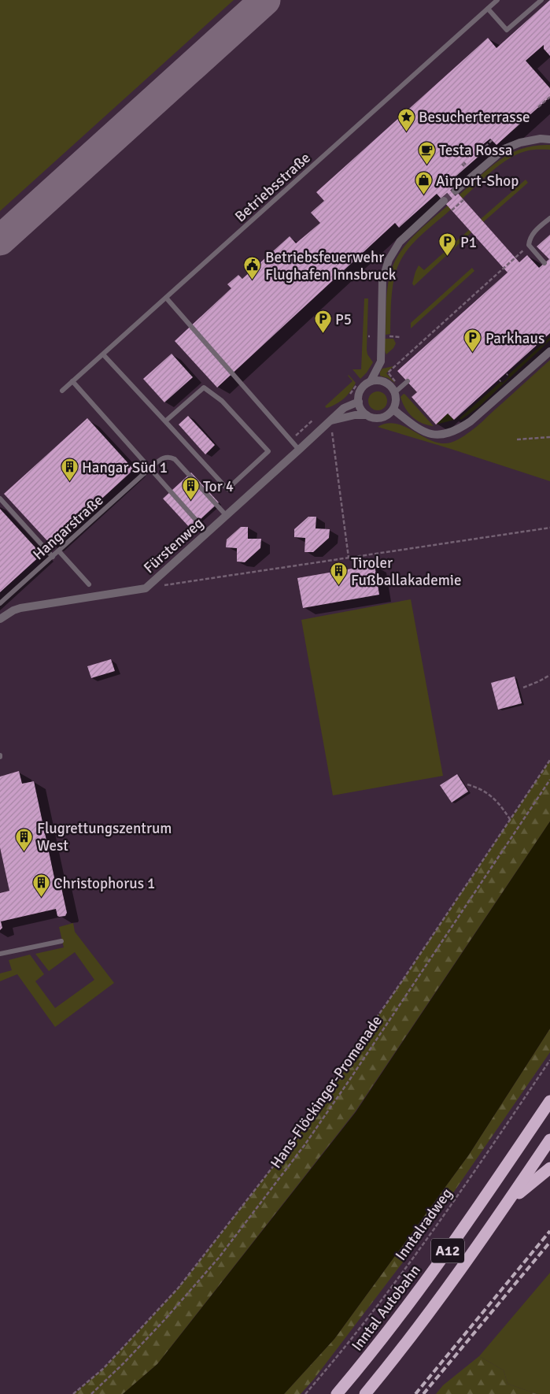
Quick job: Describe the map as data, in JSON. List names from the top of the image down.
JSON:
{
  "streets": {
    "highway": ["A12", "Inntal Autobahn"],
    "street": ["Fürstenweg"],
    "lane": ["Betriebsstraße", "Hangarstraße"],
    "path": ["Hans-Flöckinger-Promenade", "Inntalradweg"]
  },
  "crossings": [
    ["Hangarstraße", "Fürstenweg"]
  ],
  "places": {
    "place": ["Besucherterrasse"],
    "cafe": ["Testa Rossa"],
    "shop": ["Airport-Shop"],
    "parking": ["P1", "P5", "Parkhaus"],
    "public building": ["Betriebsfeuerwehr Flughafen Innsbruck"],
    "building": [
      "Hangar Süd 1",
      "Tor 4",
      "Tiroler Fußballakademie",
      "Flugrettungszentrum West",
      "Christophorus 1"
    ]
  }
}
